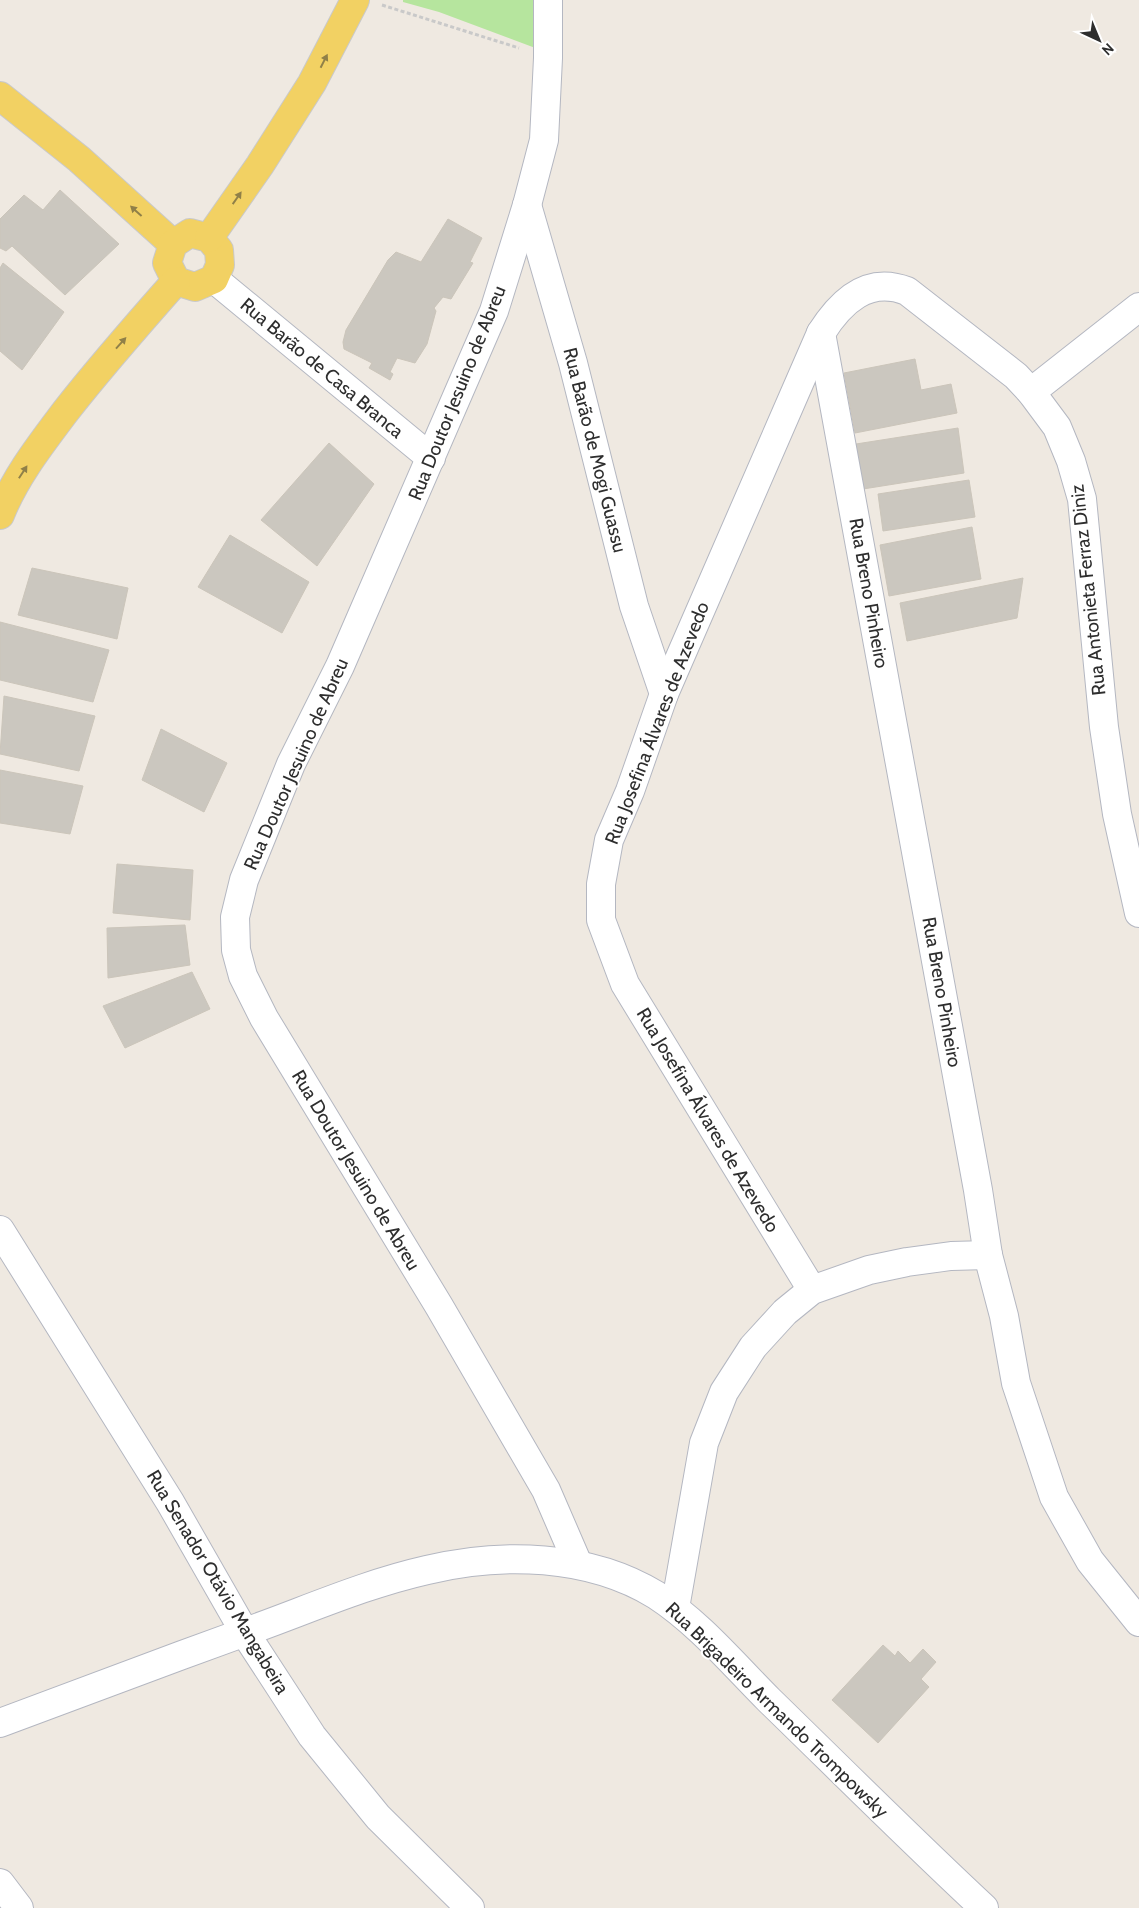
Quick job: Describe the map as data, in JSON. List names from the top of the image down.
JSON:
{
  "streets": {
    "street": [
      "Rua Barão de Casa Branca",
      "Rua Doutor Jesuino de Abreu",
      "Rua Barão de Mogi Guassu",
      "Rua Antonieta Ferraz Diniz",
      "Rua Breno Pinheiro",
      "Rua Josefina Álvares de Azevedo",
      "Rua Senador Otávio Mangabeira",
      "Rua Brigadeiro Armando Trompowsky"
    ]
  },
  "crossings": [
    ["Rua Barão de Casa Branca", "Rua Doutor Jesuino de Abreu"],
    ["Rua Doutor Jesuino de Abreu", "Rua Barão de Mogi Guassu"],
    ["Rua Doutor Jesuino de Abreu", "Rua Brigadeiro Armando Trompowsky"],
    ["Rua Barão de Mogi Guassu", "Rua Josefina Álvares de Azevedo"],
    ["Rua Antonieta Ferraz Diniz", "Rua Breno Pinheiro"],
    ["Rua Antonieta Ferraz Diniz", "Rua Josefina Álvares de Azevedo"],
    ["Rua Breno Pinheiro", "Rua Josefina Álvares de Azevedo"],
    ["Rua Senador Otávio Mangabeira", "Rua Brigadeiro Armando Trompowsky"]
  ],
  "north": "bottom right"
}
